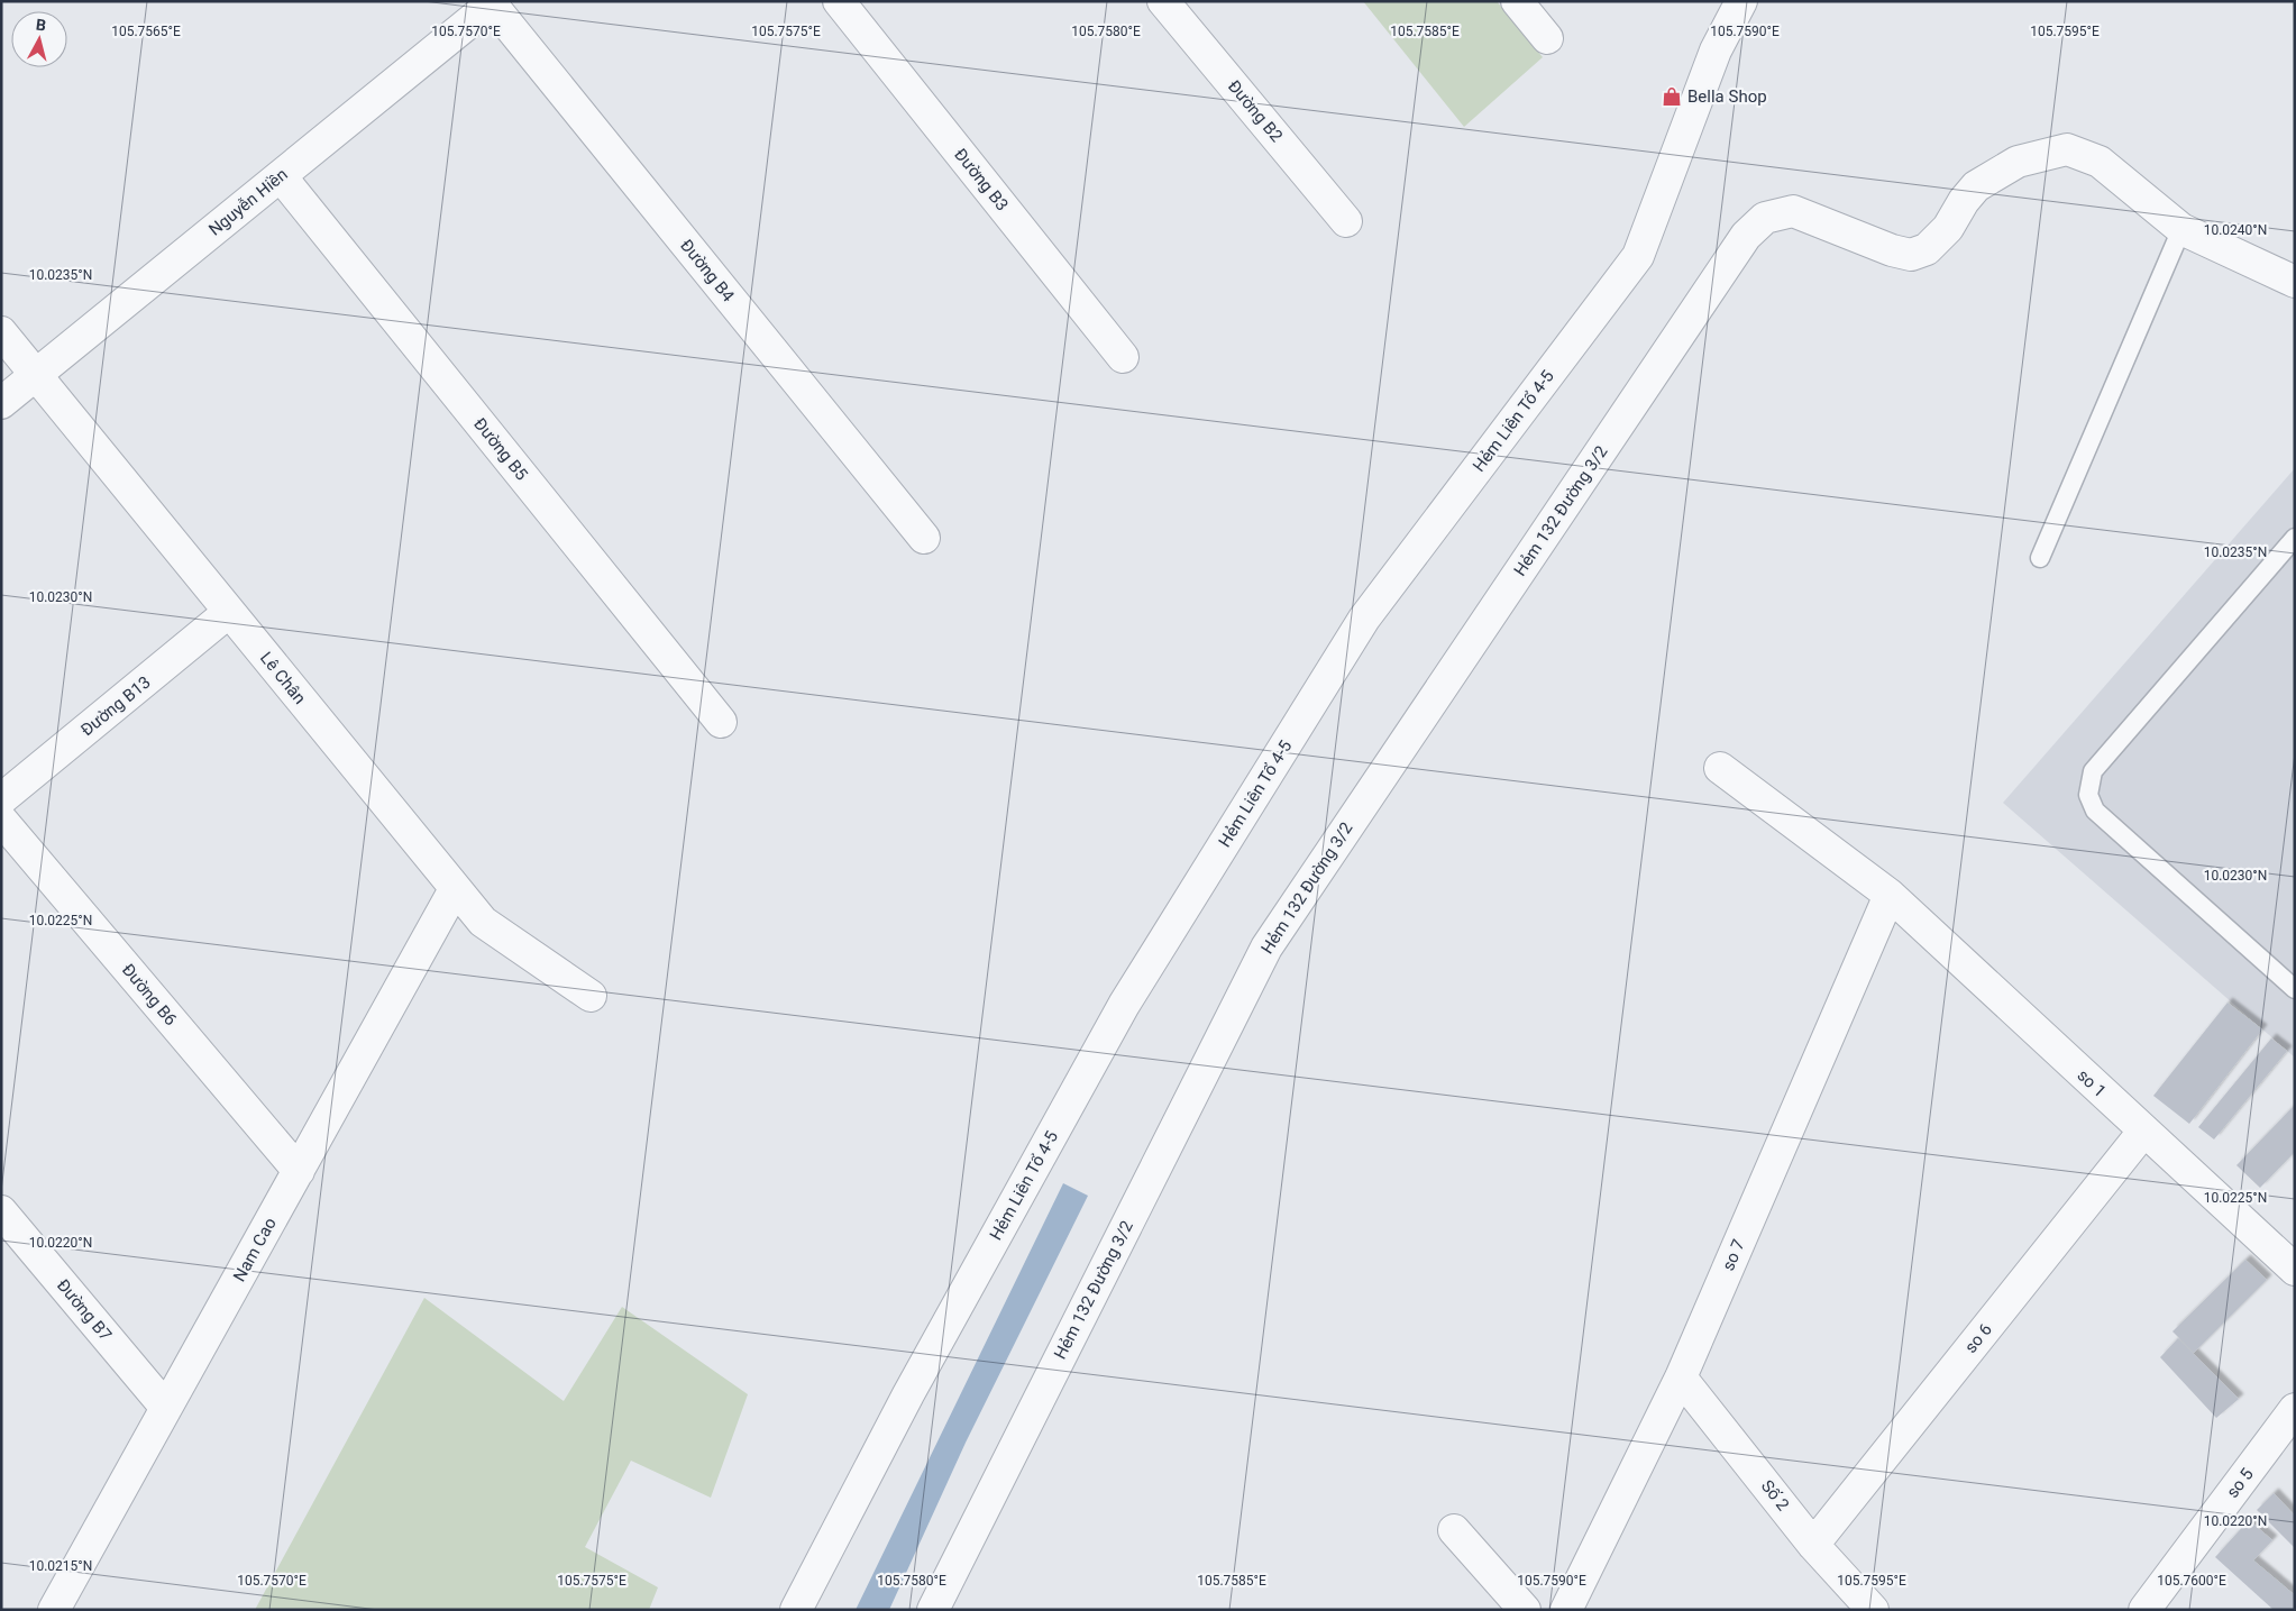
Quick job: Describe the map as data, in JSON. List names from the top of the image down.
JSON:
{
  "streets": {
    "street": [
      "Đường B2",
      "Đường B3",
      "Nguyễn Hiền",
      "Đường B4",
      "Hẻm Liên Tổ 4-5",
      "Đường B5",
      "Hẻm 132 Đường 3/2",
      "Lê Chân",
      "Đường B13",
      "Đường B6",
      "so 1",
      "Nam Cao",
      "so 7",
      "Đường B7",
      "so 6",
      "so 5",
      "Số 2"
    ]
  },
  "crossings": [
    ["Nguyễn Hiền", "Đường B4"],
    ["Nguyễn Hiền", "Đường B5"],
    ["Nguyễn Hiền", "Lê Chân"],
    ["Lê Chân", "Đường B13"],
    ["Lê Chân", "Nam Cao"],
    ["Đường B6", "Nam Cao"],
    ["so 1", "so 7"],
    ["so 1", "so 6"],
    ["Nam Cao", "Đường B7"],
    ["so 7", "Số 2"],
    ["so 6", "Số 2"]
  ],
  "places": {
    "shop": ["Bella Shop"]
  },
  "north": "top",
  "coordinates": [
    "105.7565°E",
    "105.7570°E",
    "105.7575°E",
    "105.7580°E",
    "105.7585°E",
    "105.7590°E",
    "105.7595°E",
    "10.0240°N",
    "10.0235°N",
    "10.0230°N",
    "10.0225°N",
    "10.0220°N",
    "10.0215°N",
    "105.7600°E"
  ]
}
